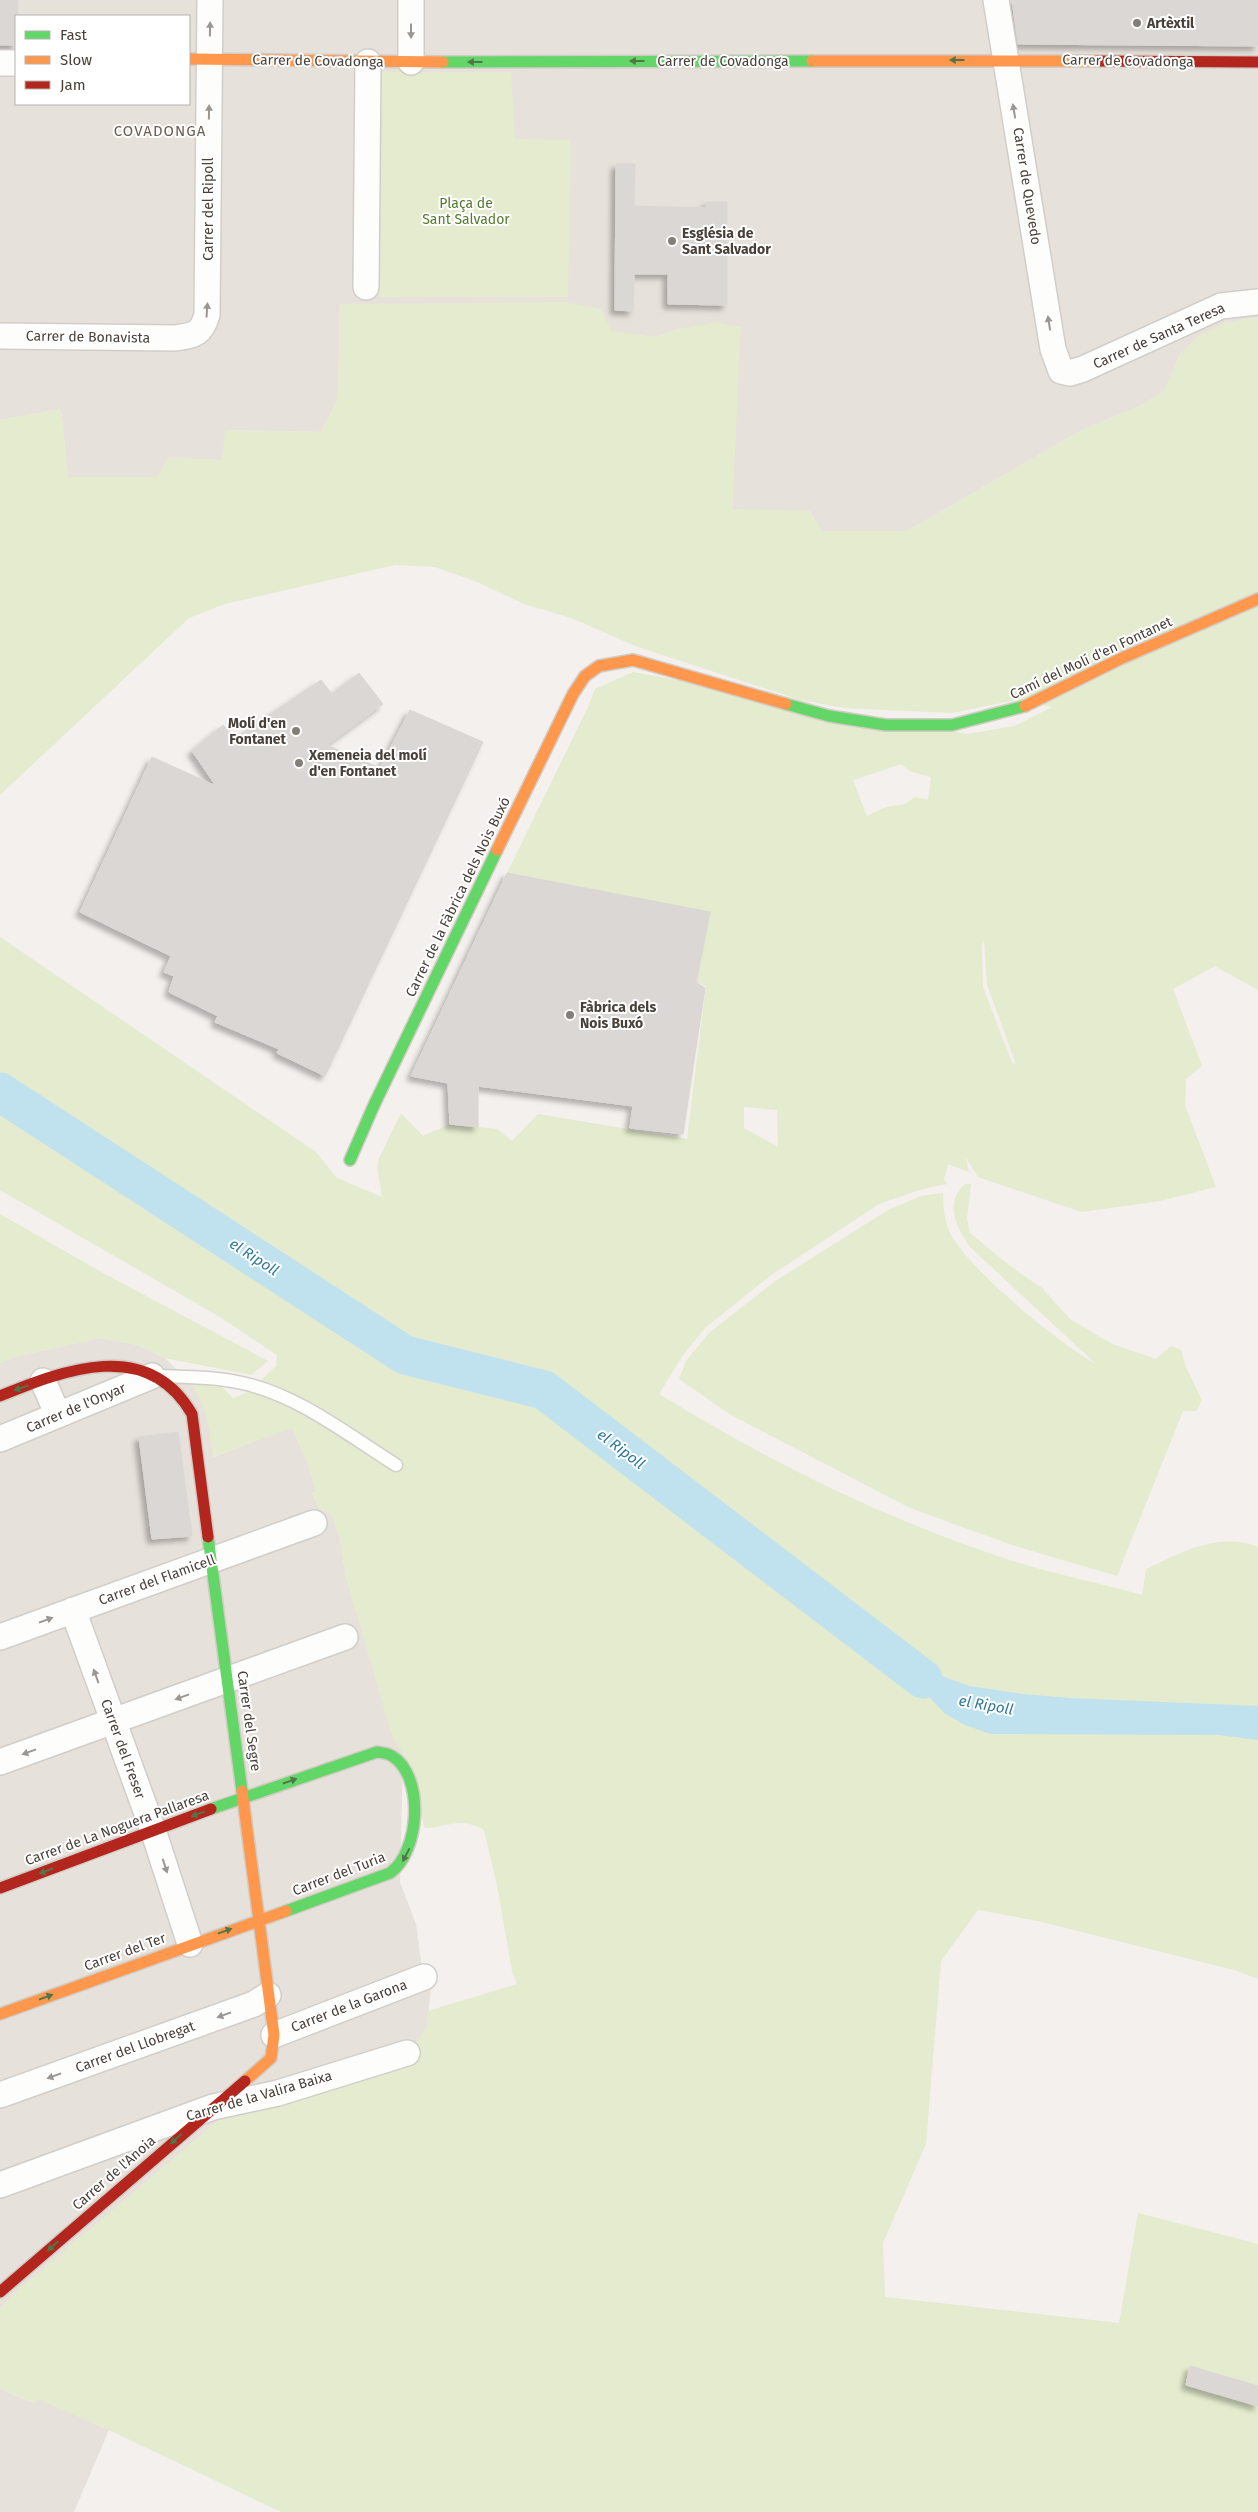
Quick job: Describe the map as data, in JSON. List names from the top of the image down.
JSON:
{
  "streets": {
    "street": [
      "Carrer de Covadonga",
      "Carrer de Quevedo",
      "Carrer del Ripoll",
      "Carrer de Santa Teresa",
      "Carrer de Bonavista",
      "Camí del Molí d'en Fontanet",
      "Carrer de la Fàbrica dels Nois Buxó",
      "Carrer de l'Onyar",
      "Carrer del Flamicell",
      "Carrer del Segre",
      "Carrer del Freser",
      "Carrer de La Noguera Pallaresa",
      "Carrer del Turia",
      "Carrer del Ter",
      "Carrer de la Garona",
      "Carrer del Llobregat",
      "Carrer de la Valira Baixa",
      "Carrer de l'Anoia"
    ]
  },
  "crossings": [
    ["Carrer de Covadonga", "Carrer de Quevedo"],
    ["Carrer de Covadonga", "Carrer del Ripoll"],
    ["Carrer de Quevedo", "Carrer de Santa Teresa"],
    ["Carrer del Ripoll", "Carrer de Bonavista"],
    ["Camí del Molí d'en Fontanet", "Carrer de la Fàbrica dels Nois Buxó"],
    ["Carrer de l'Onyar", "Carrer del Segre"],
    ["Carrer del Flamicell", "Carrer del Segre"],
    ["Carrer del Flamicell", "Carrer del Freser"],
    ["Carrer del Segre", "Carrer de La Noguera Pallaresa"],
    ["Carrer del Segre", "Carrer del Turia"],
    ["Carrer del Segre", "Carrer del Ter"],
    ["Carrer del Segre", "Carrer de la Garona"],
    ["Carrer del Segre", "Carrer del Llobregat"],
    ["Carrer del Segre", "Carrer de l'Anoia"],
    ["Carrer del Freser", "Carrer de La Noguera Pallaresa"],
    ["Carrer del Freser", "Carrer del Ter"],
    ["Carrer de La Noguera Pallaresa", "Carrer del Turia"],
    ["Carrer del Turia", "Carrer del Ter"],
    ["Carrer de la Valira Baixa", "Carrer de l'Anoia"]
  ],
  "one_way": [
    "Carrer de Covadonga",
    "Carrer de Quevedo",
    "Carrer del Turia",
    "Carrer del Ter",
    "Carrer del Llobregat",
    "Carrer de l'Anoia"
  ],
  "districts": ["COVADONGA"],
  "water": ["el Ripoll"],
  "parks": ["Plaça de Sant Salvador"],
  "places": [
    "Artèxtil",
    "Església de Sant Salvador",
    "Molí d'en Fontanet",
    "Xemeneia del molí d'en Fontanet",
    "Fàbrica dels Nois Buxó"
  ],
  "legend": ["Fast", "Slow", "Jam"]
}
